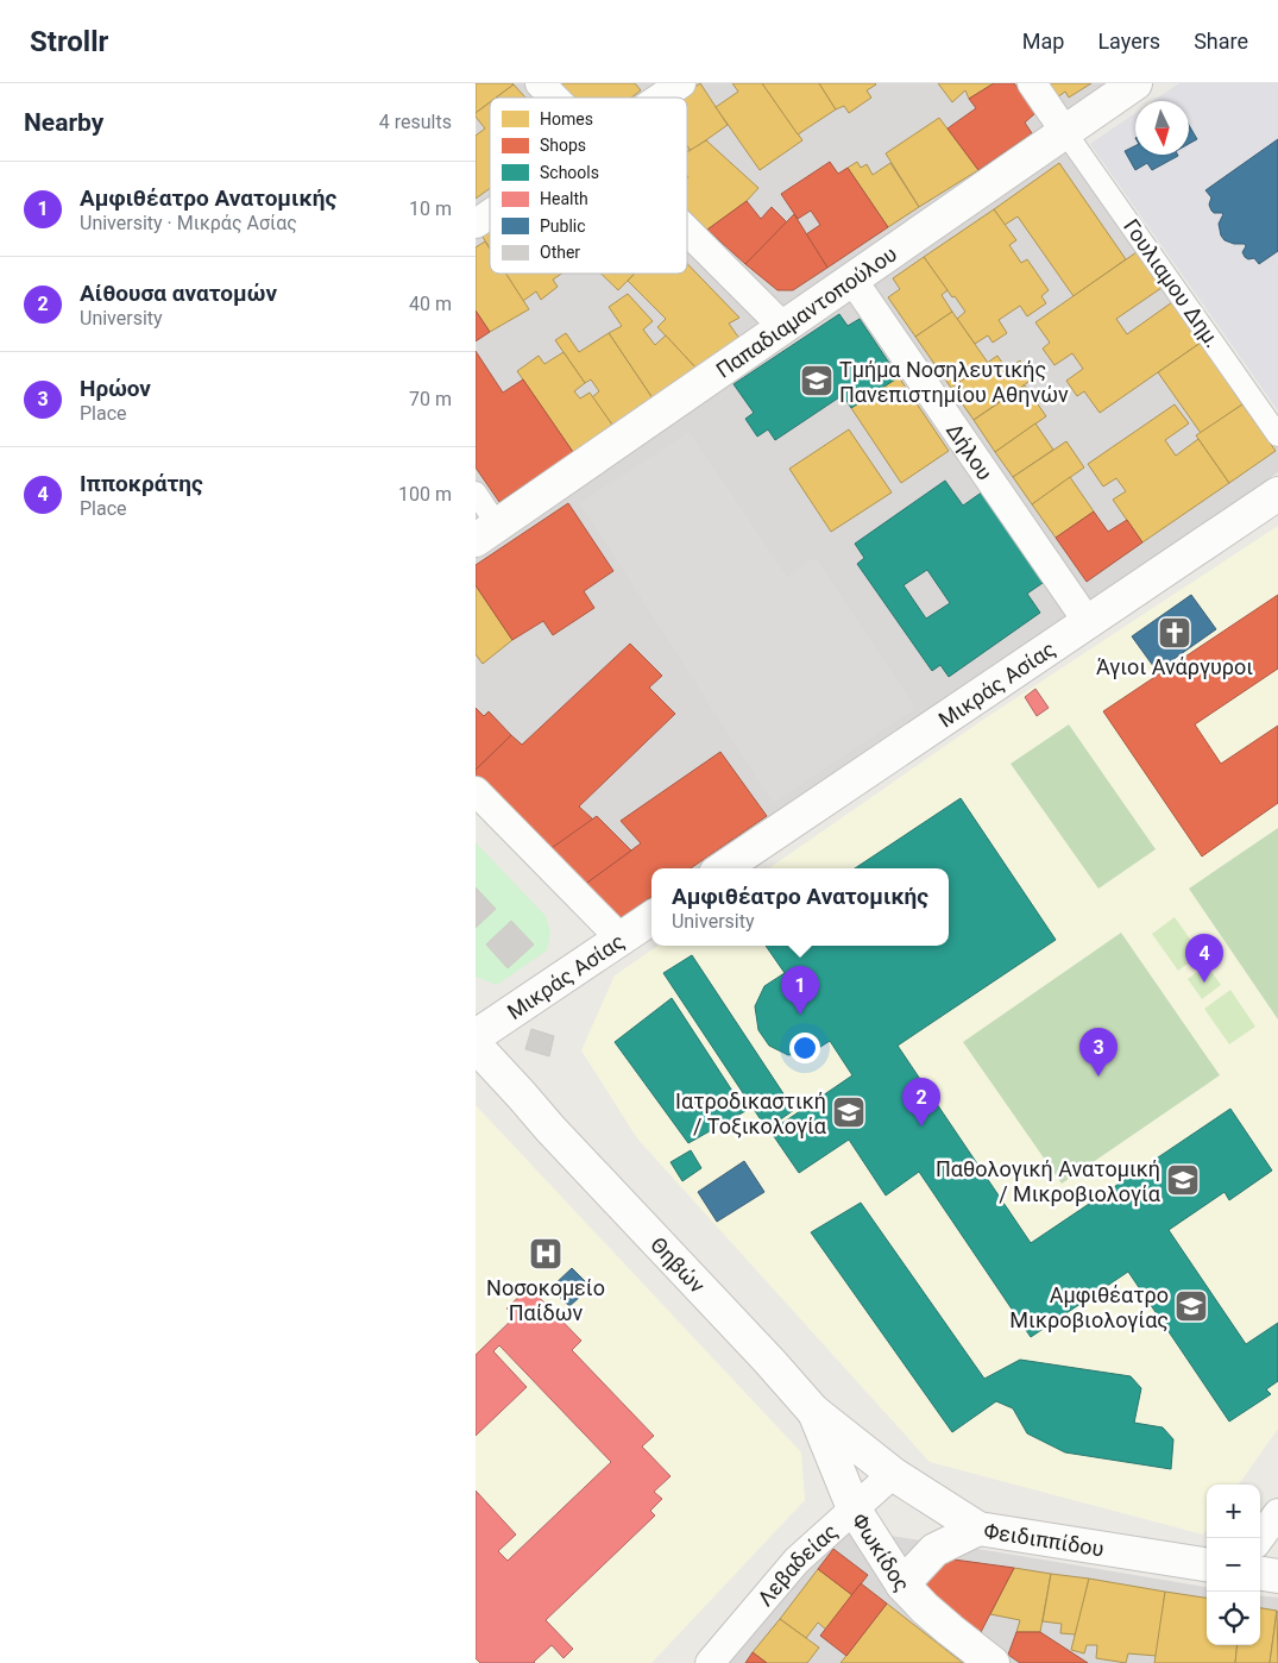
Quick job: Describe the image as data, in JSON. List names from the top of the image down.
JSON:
{
  "streets": {
    "street": [
      "Γουλιαμου Δημ.",
      "Παπαδιαμαντοπούλου",
      "Δήλου",
      "Μικράς Ασίας",
      "Θηβών",
      "Φειδιππίδου",
      "Φωκίδος",
      "Λεβαδείας"
    ]
  },
  "crossings": [
    ["Γουλιαμου Δημ.", "Παπαδιαμαντοπούλου"],
    ["Παπαδιαμαντοπούλου", "Δήλου"],
    ["Δήλου", "Μικράς Ασίας"],
    ["Θηβών", "Φειδιππίδου"],
    ["Θηβών", "Φωκίδος"],
    ["Θηβών", "Λεβαδείας"],
    ["Φειδιππίδου", "Λεβαδείας"],
    ["Φωκίδος", "Λεβαδείας"]
  ],
  "places": {
    "school or university": [
      "Τμήμα Νοσηλευτικής Πανεπιστημίου Αθηνών",
      "Ιατροδικαστική / Τοξικολογία",
      "Παθολογική Ανατομική / Μικροβιολογία",
      "Αμφιθέατρο Μικροβιολογίας"
    ],
    "church": ["Άγιοι Ανάργυροι"],
    "hospital": ["Νοσοκομείο Παίδων"]
  },
  "legend": [
    "Homes",
    "Shops",
    "Schools",
    "Health",
    "Public",
    "Other"
  ],
  "north": "bottom",
  "page": {
    "header": "Strollr",
    "nav": ["Map", "Layers", "Share"],
    "heading": ["Nearby", "4 results"],
    "list": [
      {
        "mark": "1",
        "name": "Αμφιθέατρο Ανατομικής",
        "note": "University · Μικράς Ασίας",
        "value": "10 m"
      },
      {
        "mark": "2",
        "name": "Αίθουσα ανατομών",
        "note": "University",
        "value": "40 m"
      },
      {
        "mark": "3",
        "name": "Ηρώον",
        "note": "Place",
        "value": "70 m"
      },
      {
        "mark": "4",
        "name": "Ιπποκράτης",
        "note": "Place",
        "value": "100 m"
      }
    ],
    "popup": ["Αμφιθέατρο Ανατομικής", "University"],
    "pins": [
      "4",
      "1",
      "3",
      "2"
    ],
    "map_buttons": ["+", "−"]
  }
}
